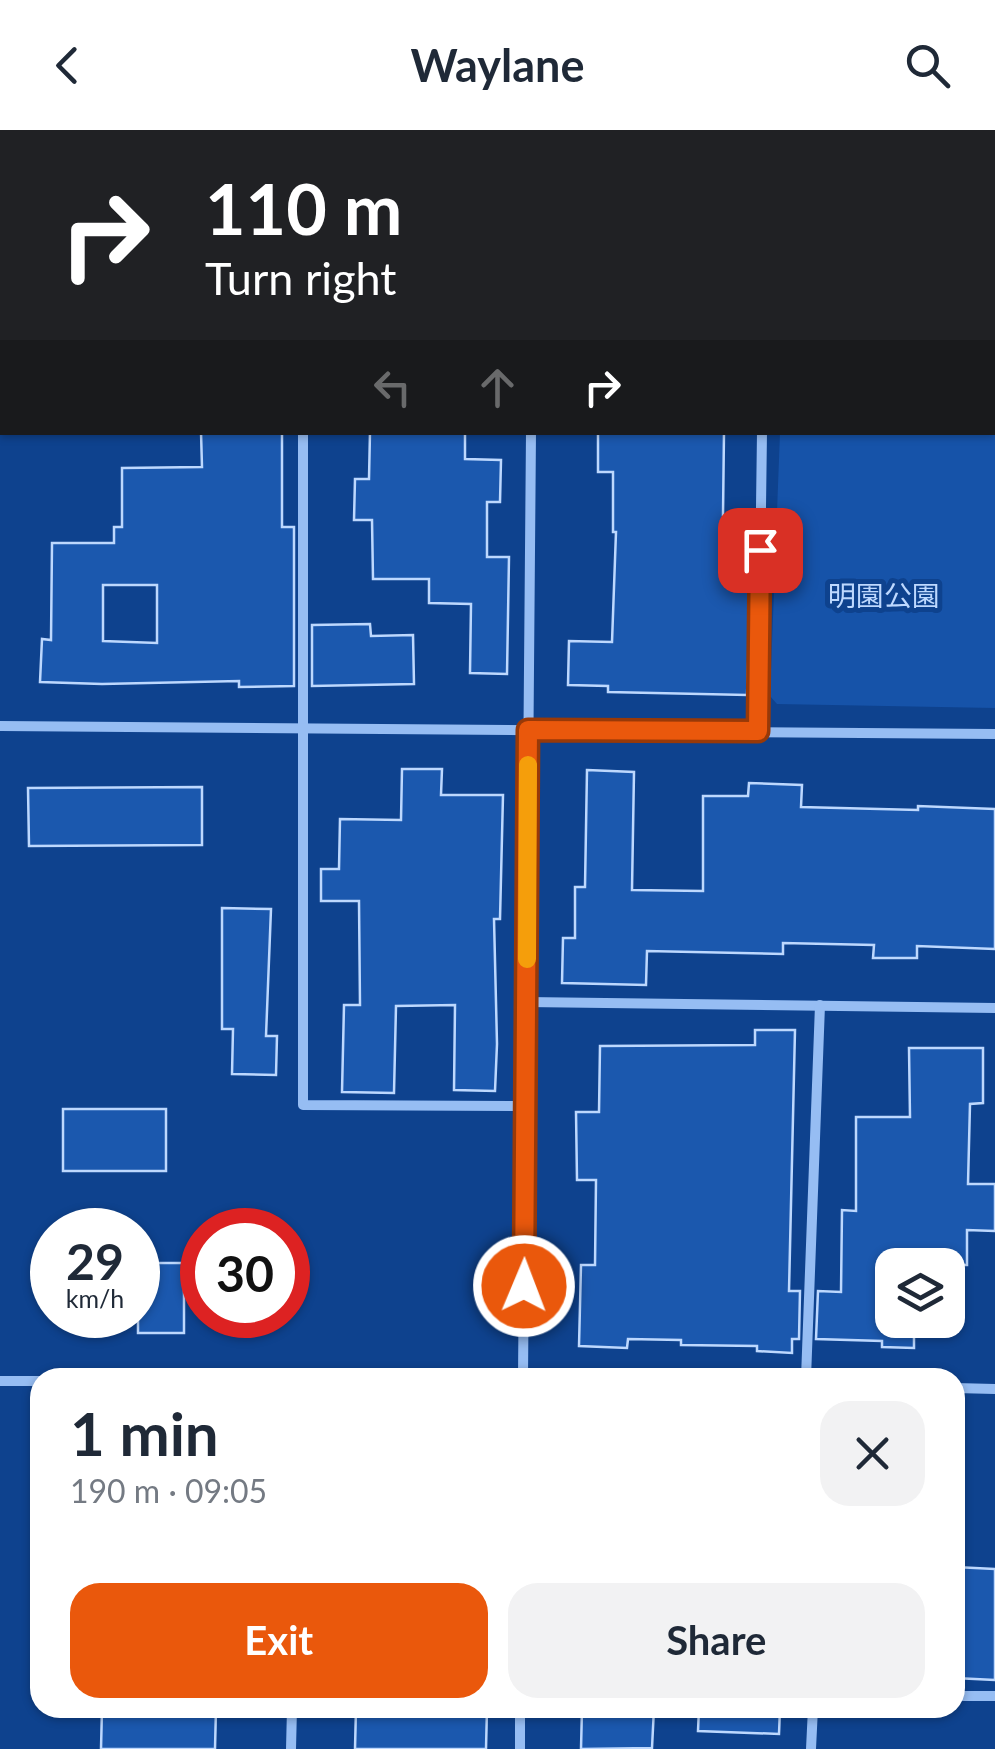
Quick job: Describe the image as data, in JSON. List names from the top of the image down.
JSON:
{
  "parks": ["明園公園"],
  "page": {
    "header": "Waylane",
    "turn": ["110 m", "Turn right"],
    "speed": "29 km/h",
    "limit": "30",
    "heading": ["1 min", "190 m · 09:05"],
    "buttons": ["Exit", "Share"]
  }
}
